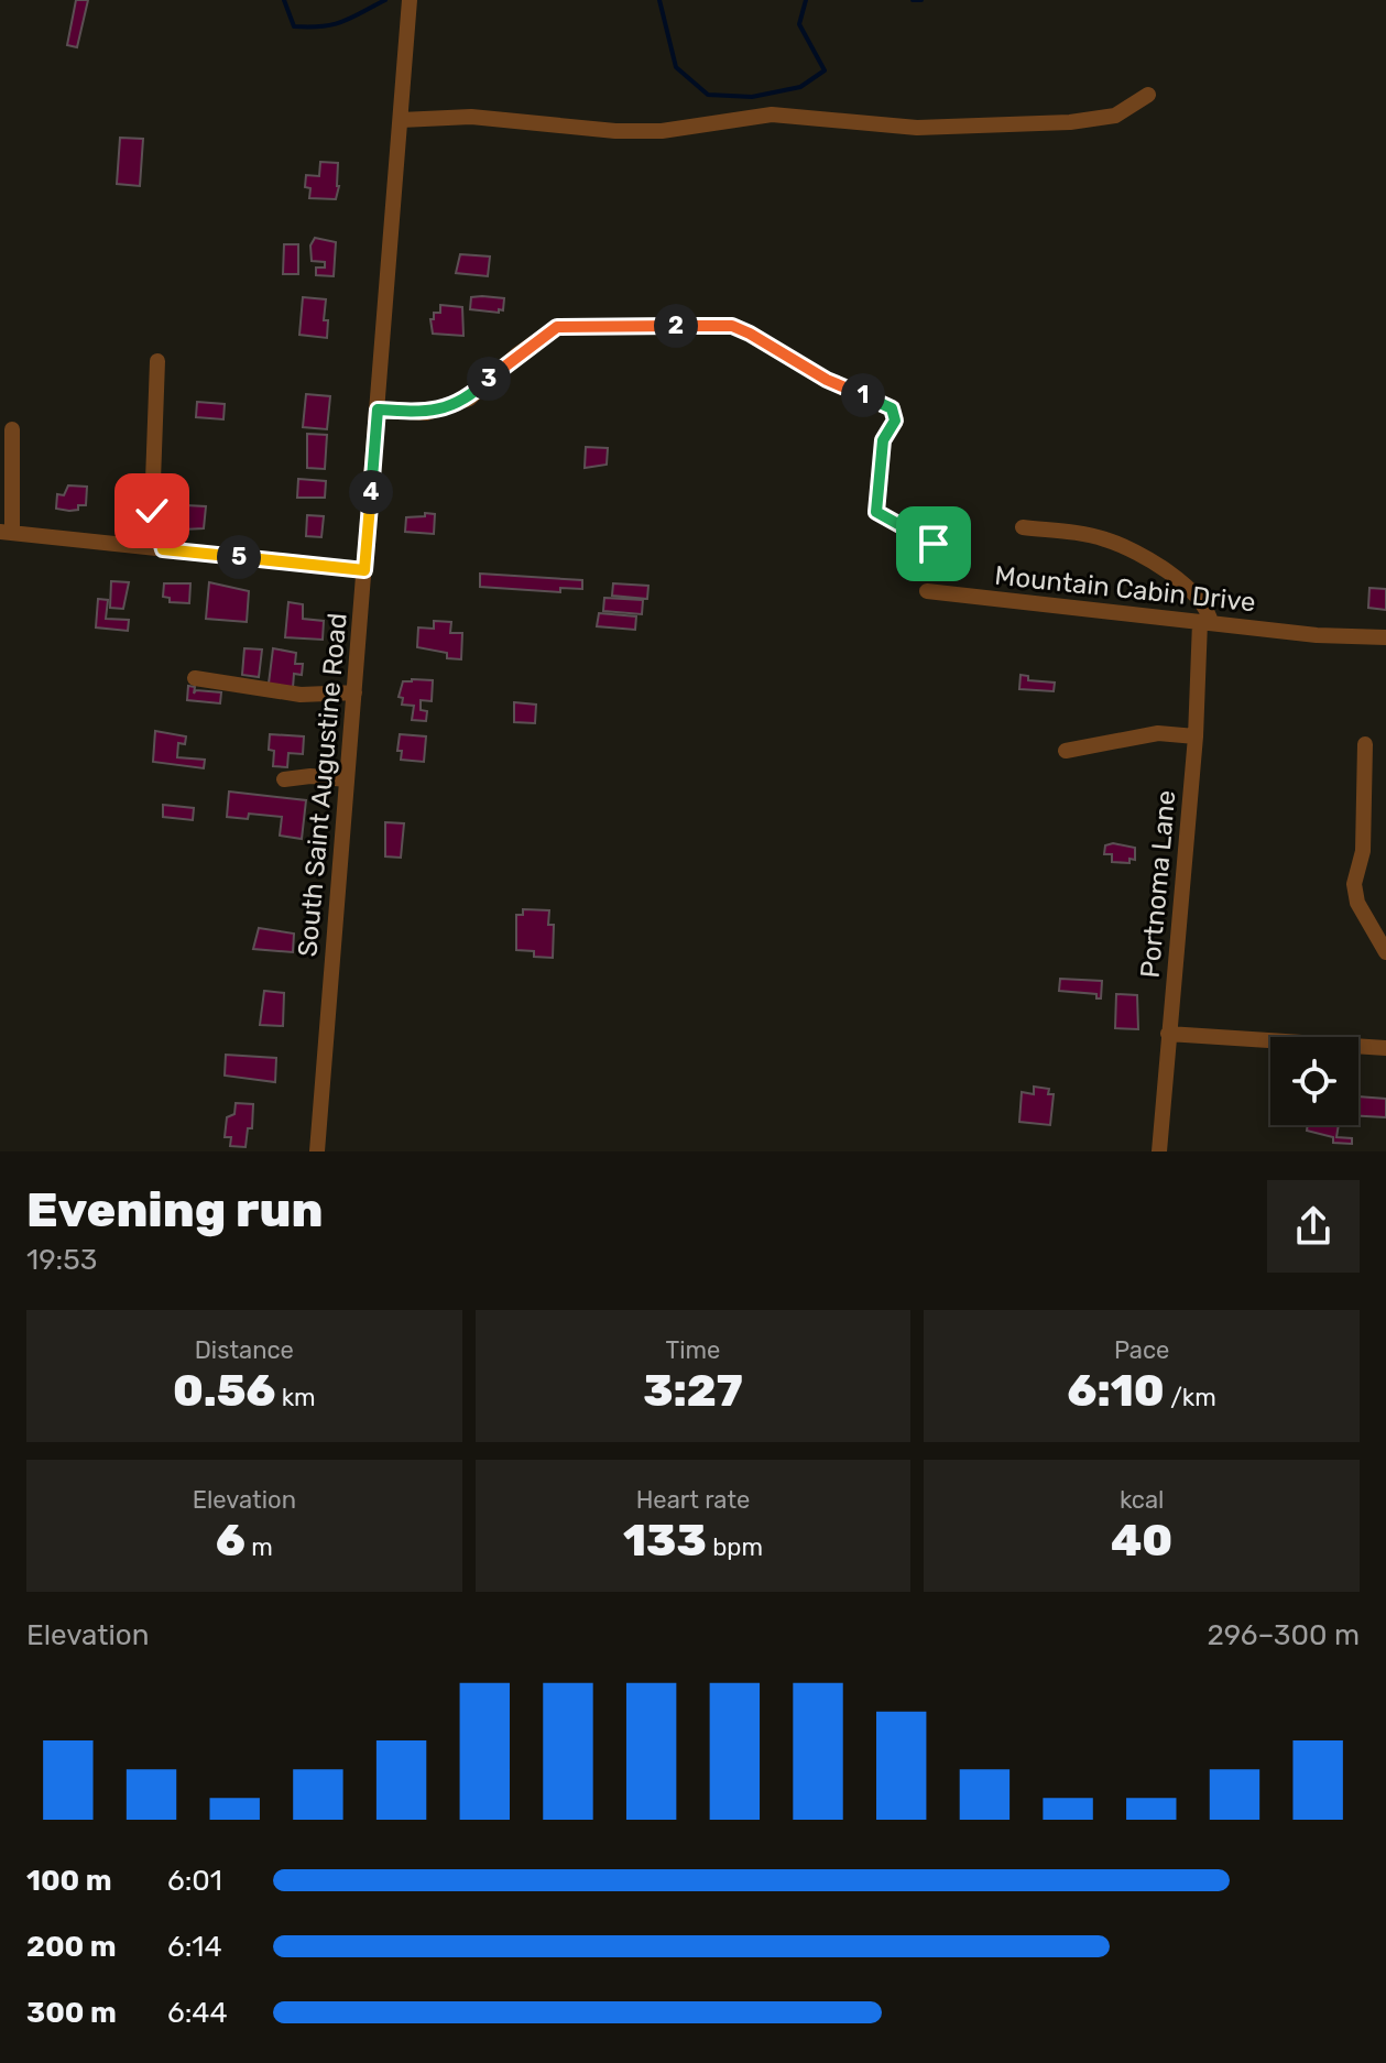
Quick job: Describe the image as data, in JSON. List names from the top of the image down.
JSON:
{
  "streets": {
    "street": ["Mountain Cabin Drive", "South Saint Augustine Road", "Portnoma Lane"]
  },
  "crossings": [
    ["Mountain Cabin Drive", "Portnoma Lane"]
  ],
  "page": {
    "pins": [
      "2",
      "3",
      "1",
      "4",
      "5"
    ],
    "heading": ["Evening run", "19:53"],
    "stats": [
      ["Distance", "0.56 km"],
      ["Time", "3:27"],
      ["Pace", "6:10 /km"],
      ["Elevation", "6 m"],
      ["Heart rate", "133 bpm"],
      ["kcal", "40"]
    ],
    "chart": ["Elevation", "296–300 m"],
    "list": [
      {
        "name": "100 m",
        "note": "6:01"
      },
      {
        "name": "200 m",
        "note": "6:14"
      },
      {
        "name": "300 m",
        "note": "6:44"
      }
    ]
  }
}
